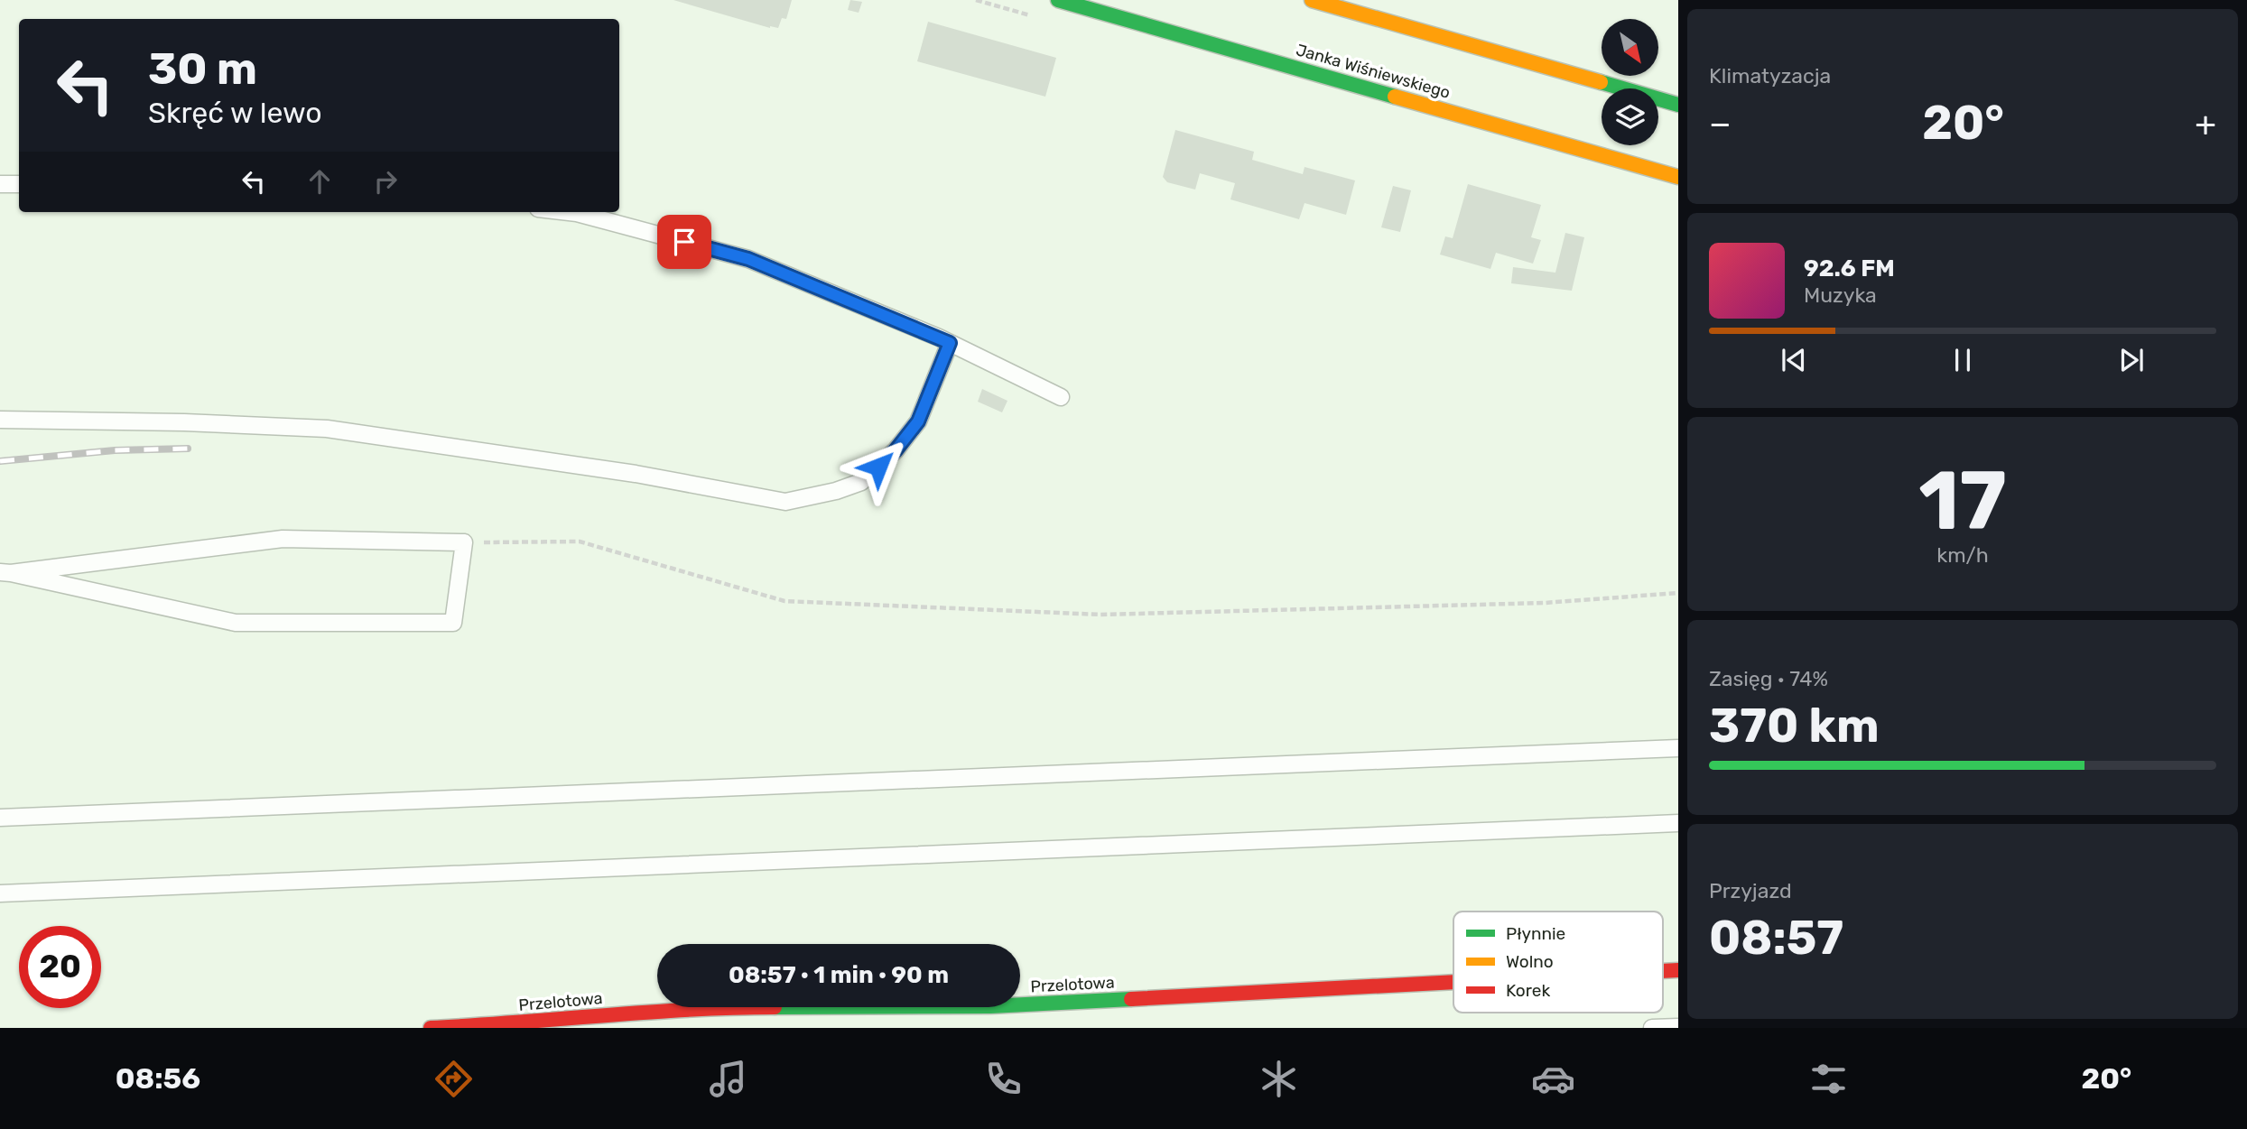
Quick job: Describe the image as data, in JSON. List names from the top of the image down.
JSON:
{
  "streets": {
    "main road": ["Janka Wiśniewskiego", "Przelotowa"]
  },
  "legend": ["Płynnie", "Wolno", "Korek"],
  "north": "bottom right",
  "page": {
    "tile": [
      "Klimatyzacja",
      ["17", "km/h"],
      ["Zasięg · 74%", "370 km"],
      ["Przyjazd", "08:57"]
    ],
    "turn": ["30 m", "Skręć w lewo"],
    "heat": ["−", "20°", "+"],
    "song": ["92.6 FM", "Muzyka"],
    "limit": "20",
    "trip": "08:57 · 1 min · 90 m",
    "tabs": ["08:56", "20°"]
  }
}
